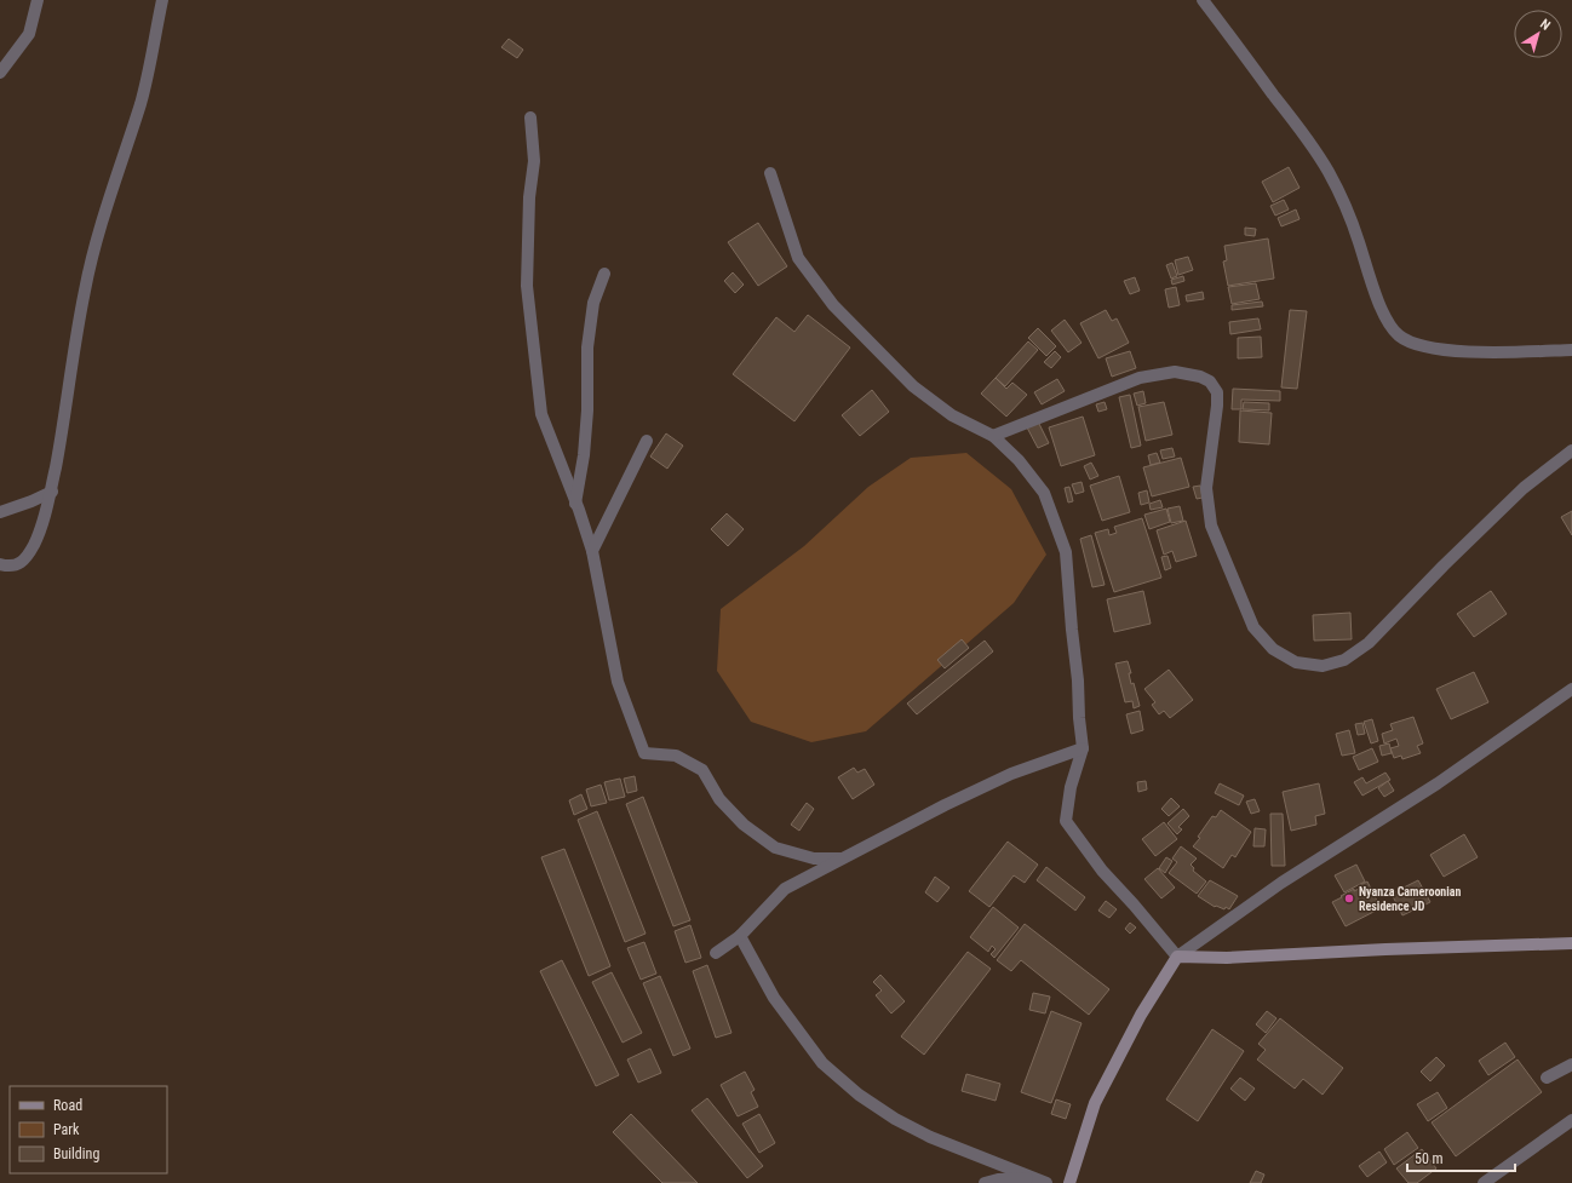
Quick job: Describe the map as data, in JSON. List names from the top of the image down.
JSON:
{
  "places": ["Nyanza Cameroonian Residence JD"],
  "legend": ["Road", "Park", "Building"],
  "scale_bar": "50 m",
  "north": "top right"
}
